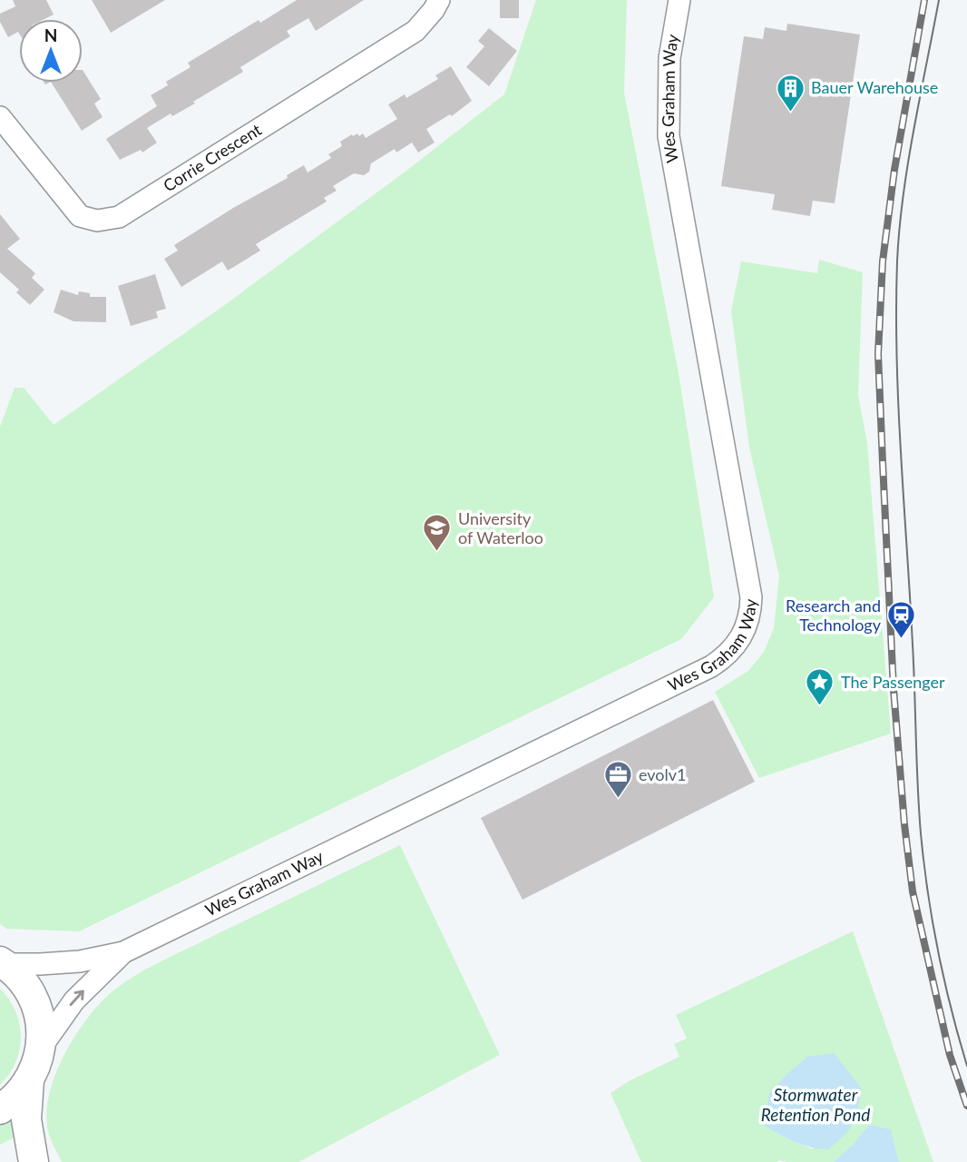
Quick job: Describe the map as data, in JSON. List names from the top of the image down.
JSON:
{
  "streets": {
    "street": ["Wes Graham Way", "Corrie Crescent"]
  },
  "water": ["Stormwater Retention Pond"],
  "places": {
    "building": ["Bauer Warehouse"],
    "school or university": ["University of Waterloo"],
    "station": ["Research and Technology"],
    "place": ["The Passenger"],
    "office": ["evolv1"]
  },
  "north": "top"
}
